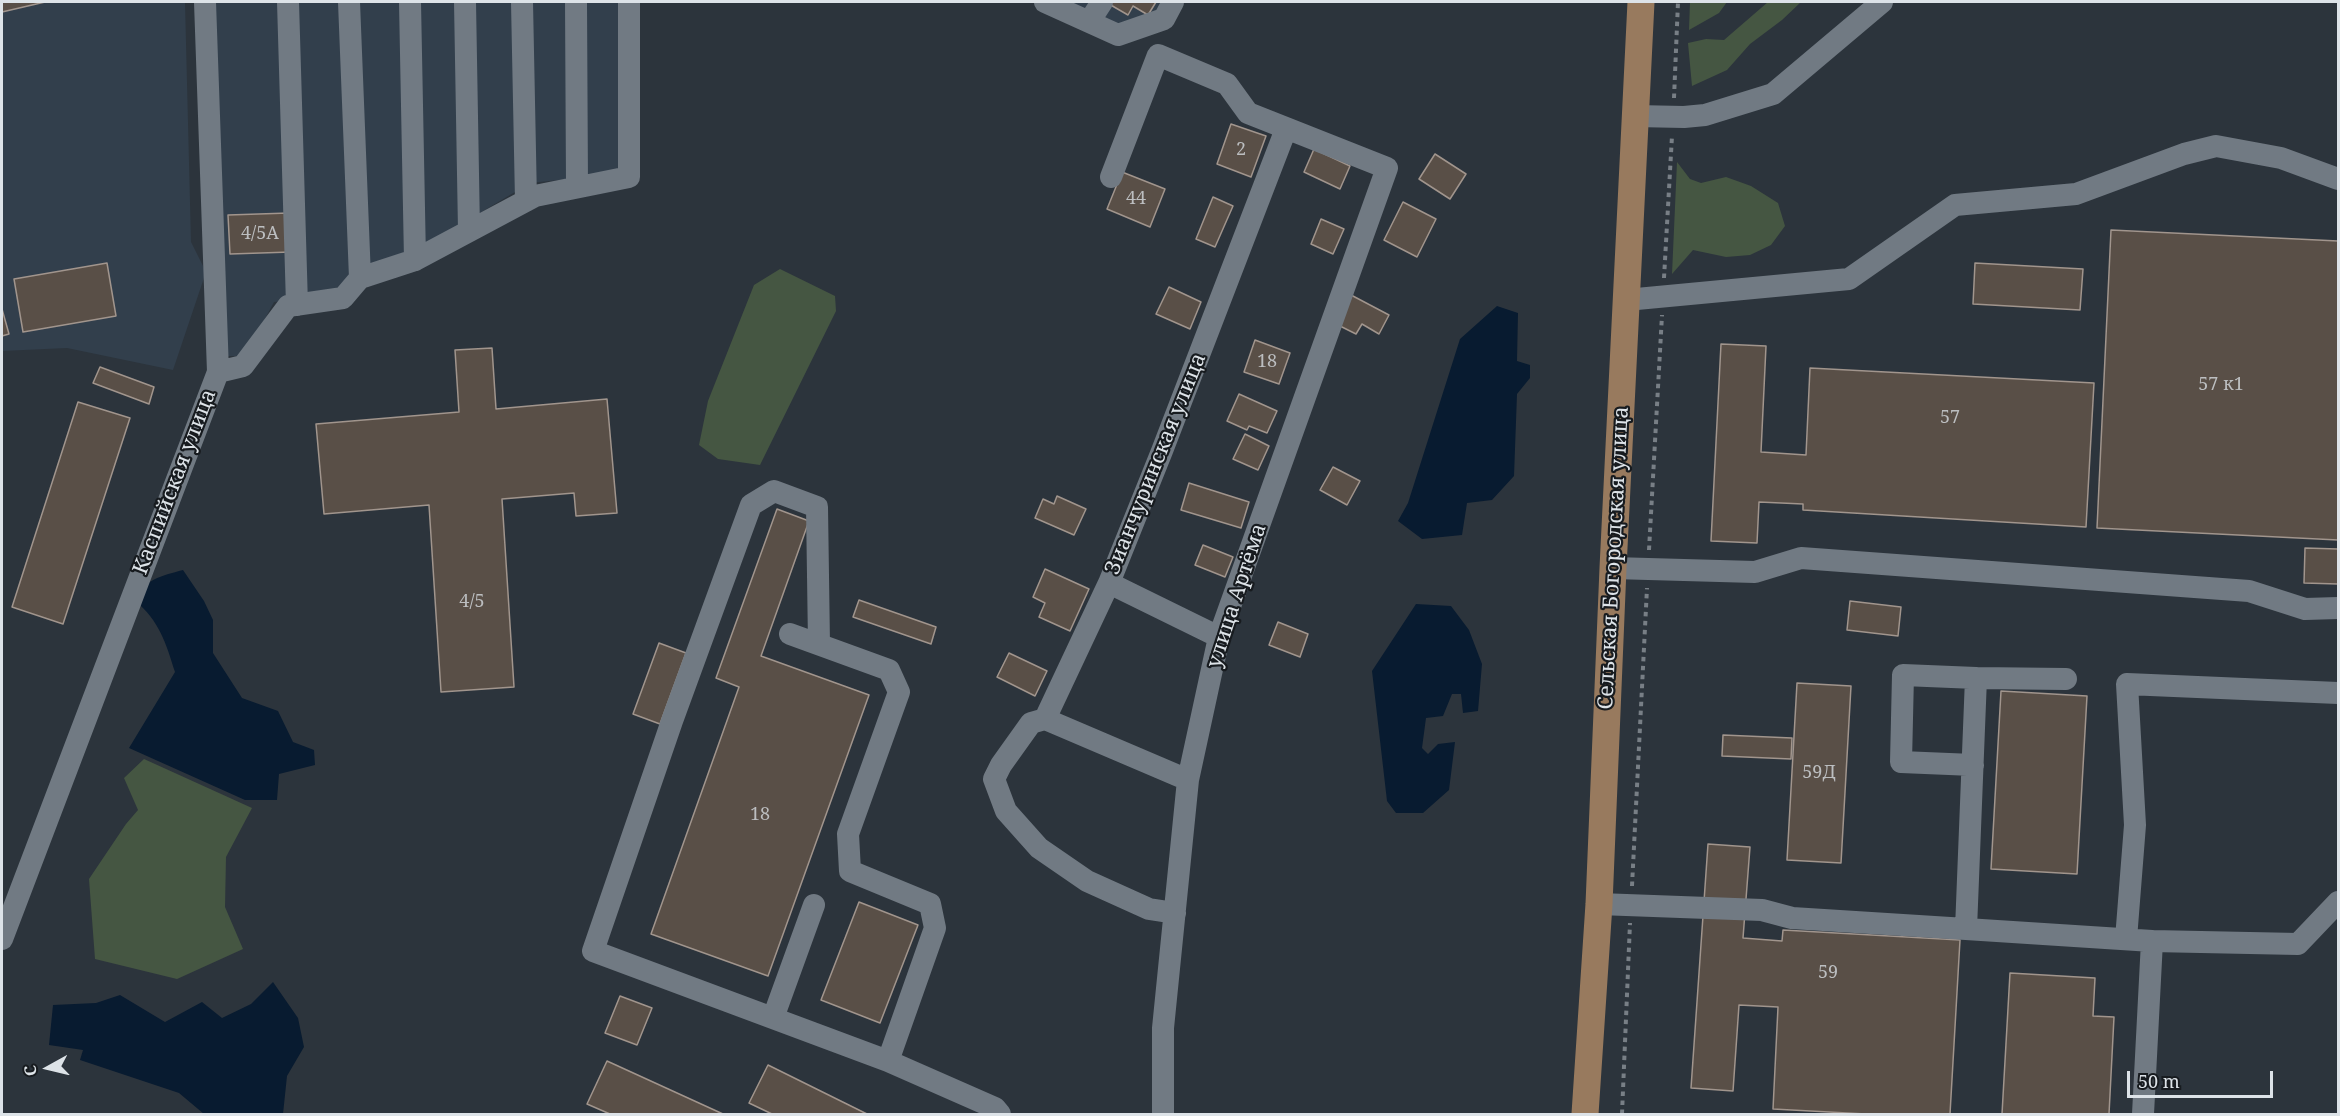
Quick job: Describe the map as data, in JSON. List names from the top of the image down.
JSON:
{
  "streets": {
    "main road": ["Сельская Богородская улица"],
    "street": ["Зианчуринская улица", "Каспийская улица", "улица Артёма"]
  },
  "crossings": [
    ["Зианчуринская улица", "улица Артёма"]
  ],
  "house_numbers": [
    "2",
    "44",
    "4/5А",
    "18",
    "57 к1",
    "57",
    "4/5",
    "59Д",
    "18",
    "59"
  ],
  "scale_bar": "50 m",
  "north": "left"
}
